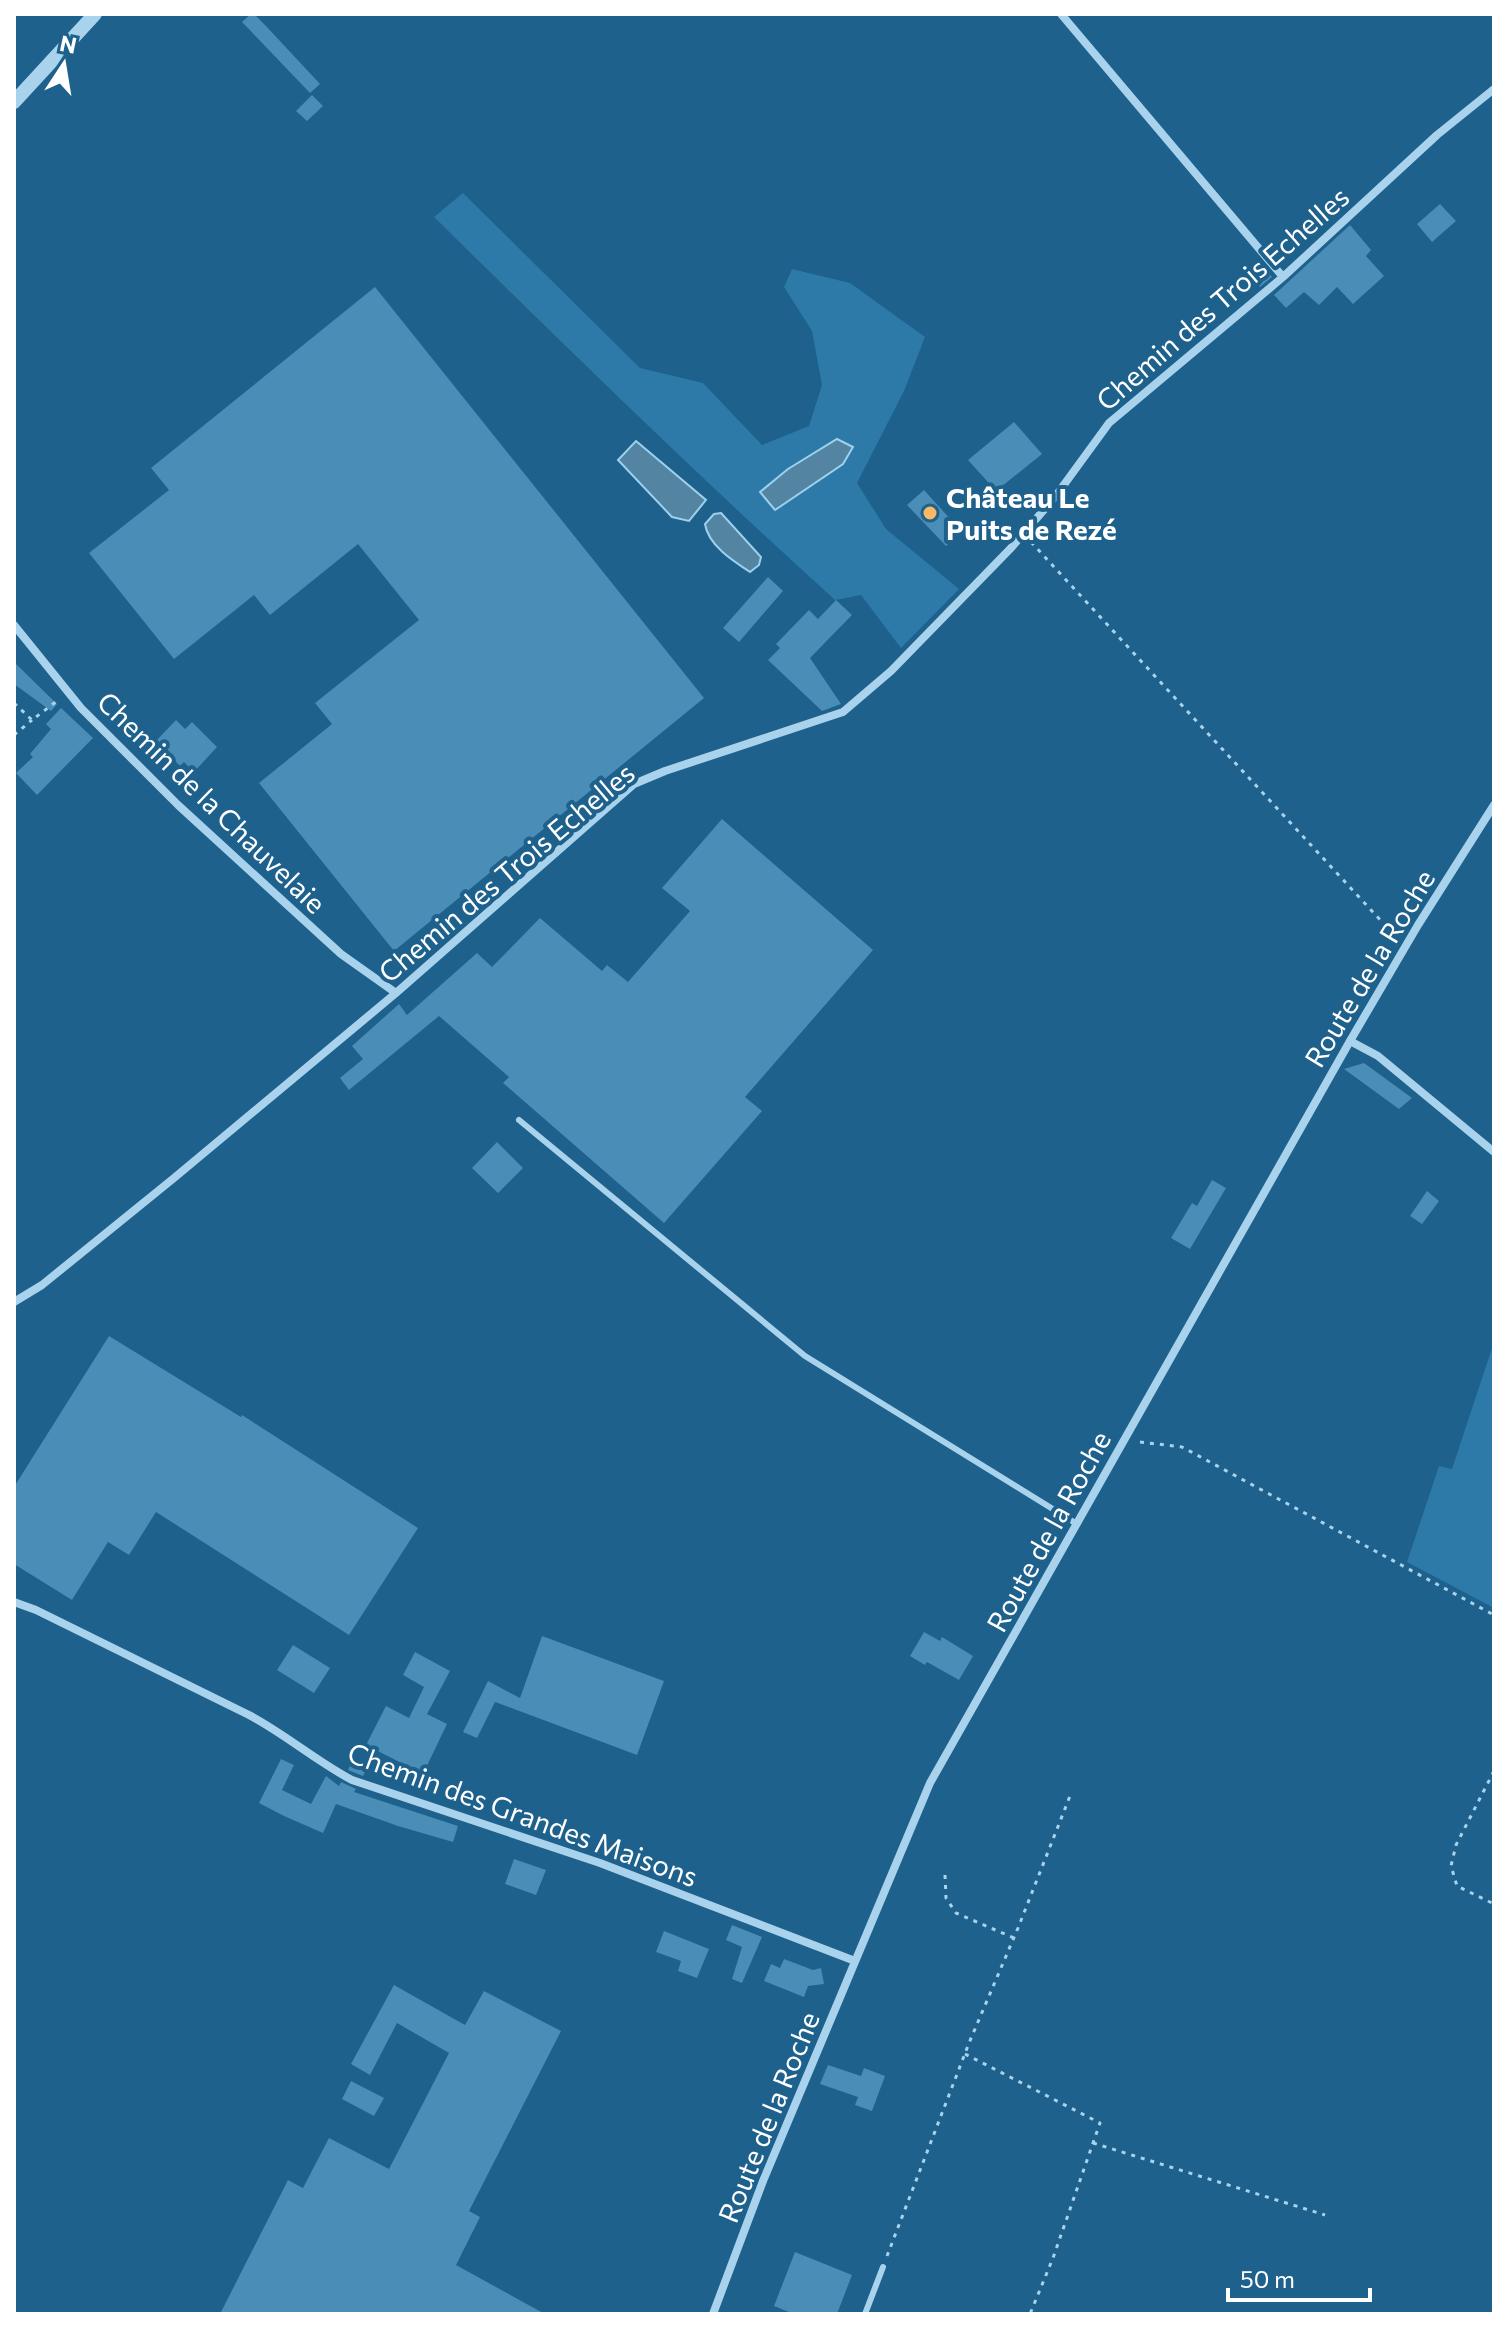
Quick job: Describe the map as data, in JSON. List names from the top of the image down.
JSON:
{
  "streets": {
    "street": [
      "Chemin des Trois Echelles",
      "Chemin de la Chauvelaie",
      "Route de la Roche",
      "Chemin des Grandes Maisons"
    ]
  },
  "crossings": [
    ["Chemin des Trois Echelles", "Chemin de la Chauvelaie"],
    ["Route de la Roche", "Chemin des Grandes Maisons"]
  ],
  "places": ["Château Le Puits de Rezé"],
  "scale_bar": "50 m",
  "north": "top"
}
